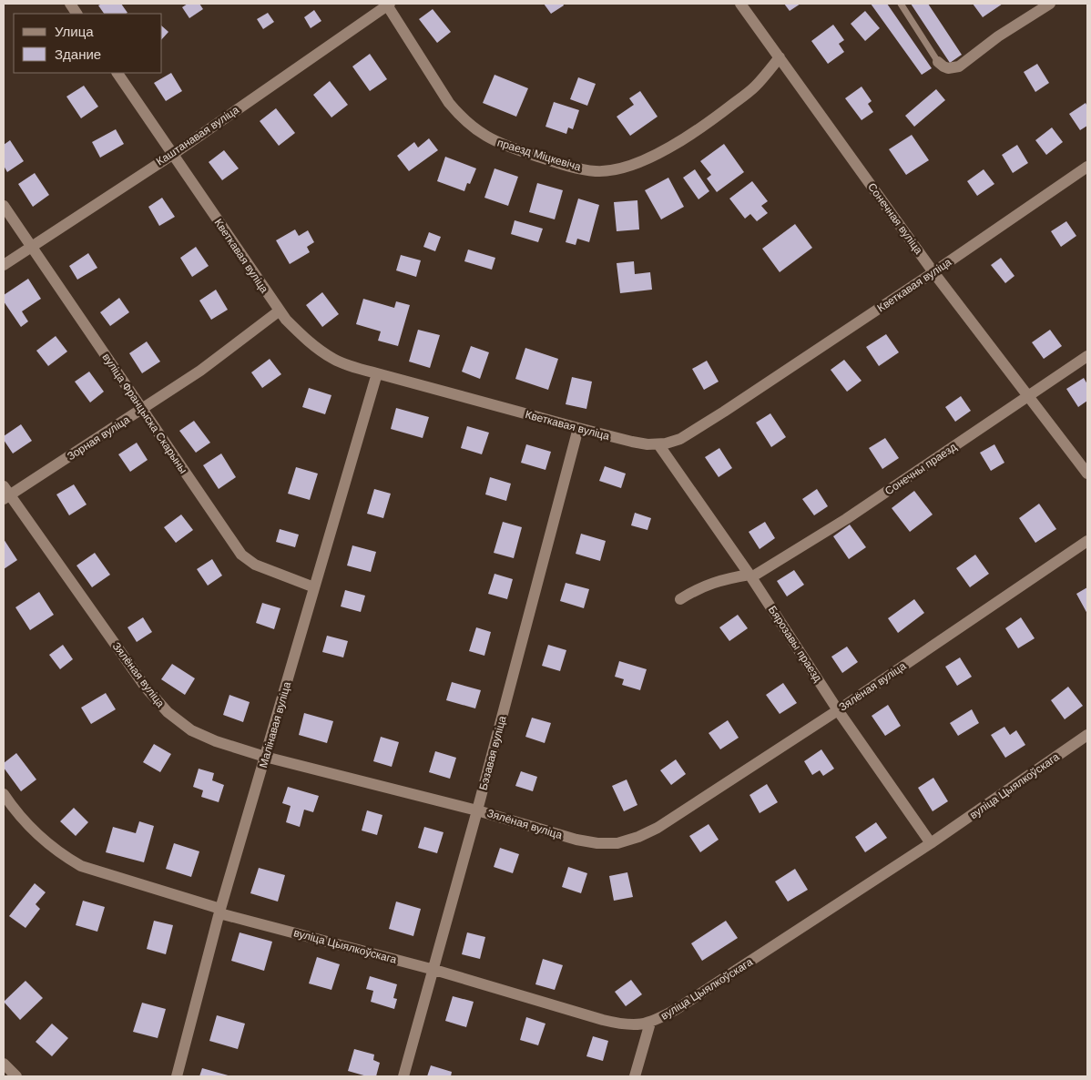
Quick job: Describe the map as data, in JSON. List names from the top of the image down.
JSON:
{
  "streets": {
    "street": [
      "Каштанавая вуліца",
      "праезд Міцкевіча",
      "Сонечная вуліца",
      "Кветкавая вуліца",
      "вуліца Францыска Скарыны",
      "Зорная вуліца",
      "Сонечны праезд",
      "Бярозавы праезд",
      "Зялёная вуліца",
      "Малінавая вуліца",
      "Бэзавая вуліца",
      "вуліца Цыялкоўскага"
    ]
  },
  "crossings": [
    ["Каштанавая вуліца", "праезд Міцкевіча"],
    ["Каштанавая вуліца", "Кветкавая вуліца"],
    ["Каштанавая вуліца", "вуліца Францыска Скарыны"],
    ["праезд Міцкевіча", "Сонечная вуліца"],
    ["Сонечная вуліца", "Кветкавая вуліца"],
    ["Сонечная вуліца", "Сонечны праезд"],
    ["Кветкавая вуліца", "Зорная вуліца"],
    ["Кветкавая вуліца", "Бярозавы праезд"],
    ["Кветкавая вуліца", "Малінавая вуліца"],
    ["Кветкавая вуліца", "Бэзавая вуліца"],
    ["вуліца Францыска Скарыны", "Зорная вуліца"],
    ["вуліца Францыска Скарыны", "Малінавая вуліца"],
    ["Зорная вуліца", "Зялёная вуліца"],
    ["Сонечны праезд", "Бярозавы праезд"],
    ["Бярозавы праезд", "Зялёная вуліца"],
    ["Бярозавы праезд", "вуліца Цыялкоўскага"],
    ["Зялёная вуліца", "Малінавая вуліца"],
    ["Зялёная вуліца", "Бэзавая вуліца"],
    ["Малінавая вуліца", "вуліца Цыялкоўскага"],
    ["Бэзавая вуліца", "вуліца Цыялкоўскага"]
  ],
  "legend": ["Улица", "Здание"]
}
